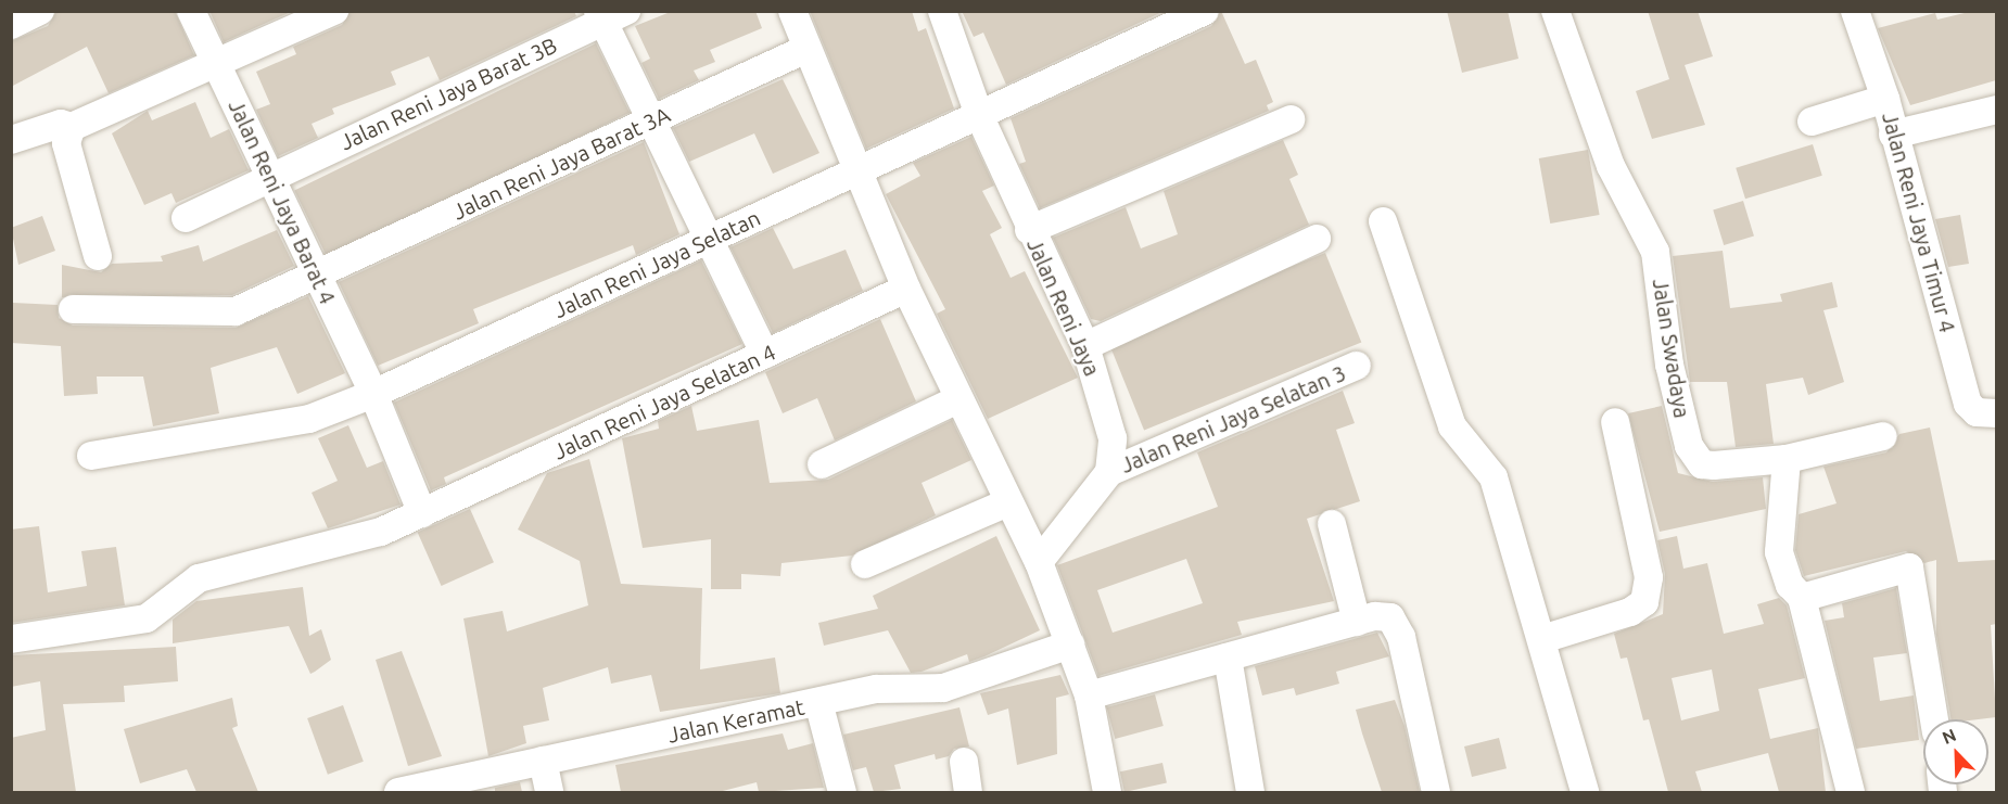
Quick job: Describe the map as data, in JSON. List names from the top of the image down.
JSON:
{
  "streets": {
    "street": [
      "Jalan Reni Jaya Barat 3B",
      "Jalan Reni Jaya Barat 3A",
      "Jalan Reni Jaya Barat 4",
      "Jalan Reni Jaya Timur 4",
      "Jalan Reni Jaya Selatan",
      "Jalan Reni Jaya",
      "Jalan Swadaya",
      "Jalan Reni Jaya Selatan 4",
      "Jalan Reni Jaya Selatan 3",
      "Jalan Keramat"
    ]
  },
  "crossings": [
    ["Jalan Reni Jaya Barat 3B", "Jalan Reni Jaya Barat 4"],
    ["Jalan Reni Jaya Barat 3A", "Jalan Reni Jaya Barat 4"],
    ["Jalan Reni Jaya Barat 4", "Jalan Reni Jaya Selatan"],
    ["Jalan Reni Jaya Barat 4", "Jalan Reni Jaya Selatan 4"],
    ["Jalan Reni Jaya Selatan", "Jalan Reni Jaya"],
    ["Jalan Reni Jaya", "Jalan Reni Jaya Selatan 3"]
  ],
  "north": "top left"
}
